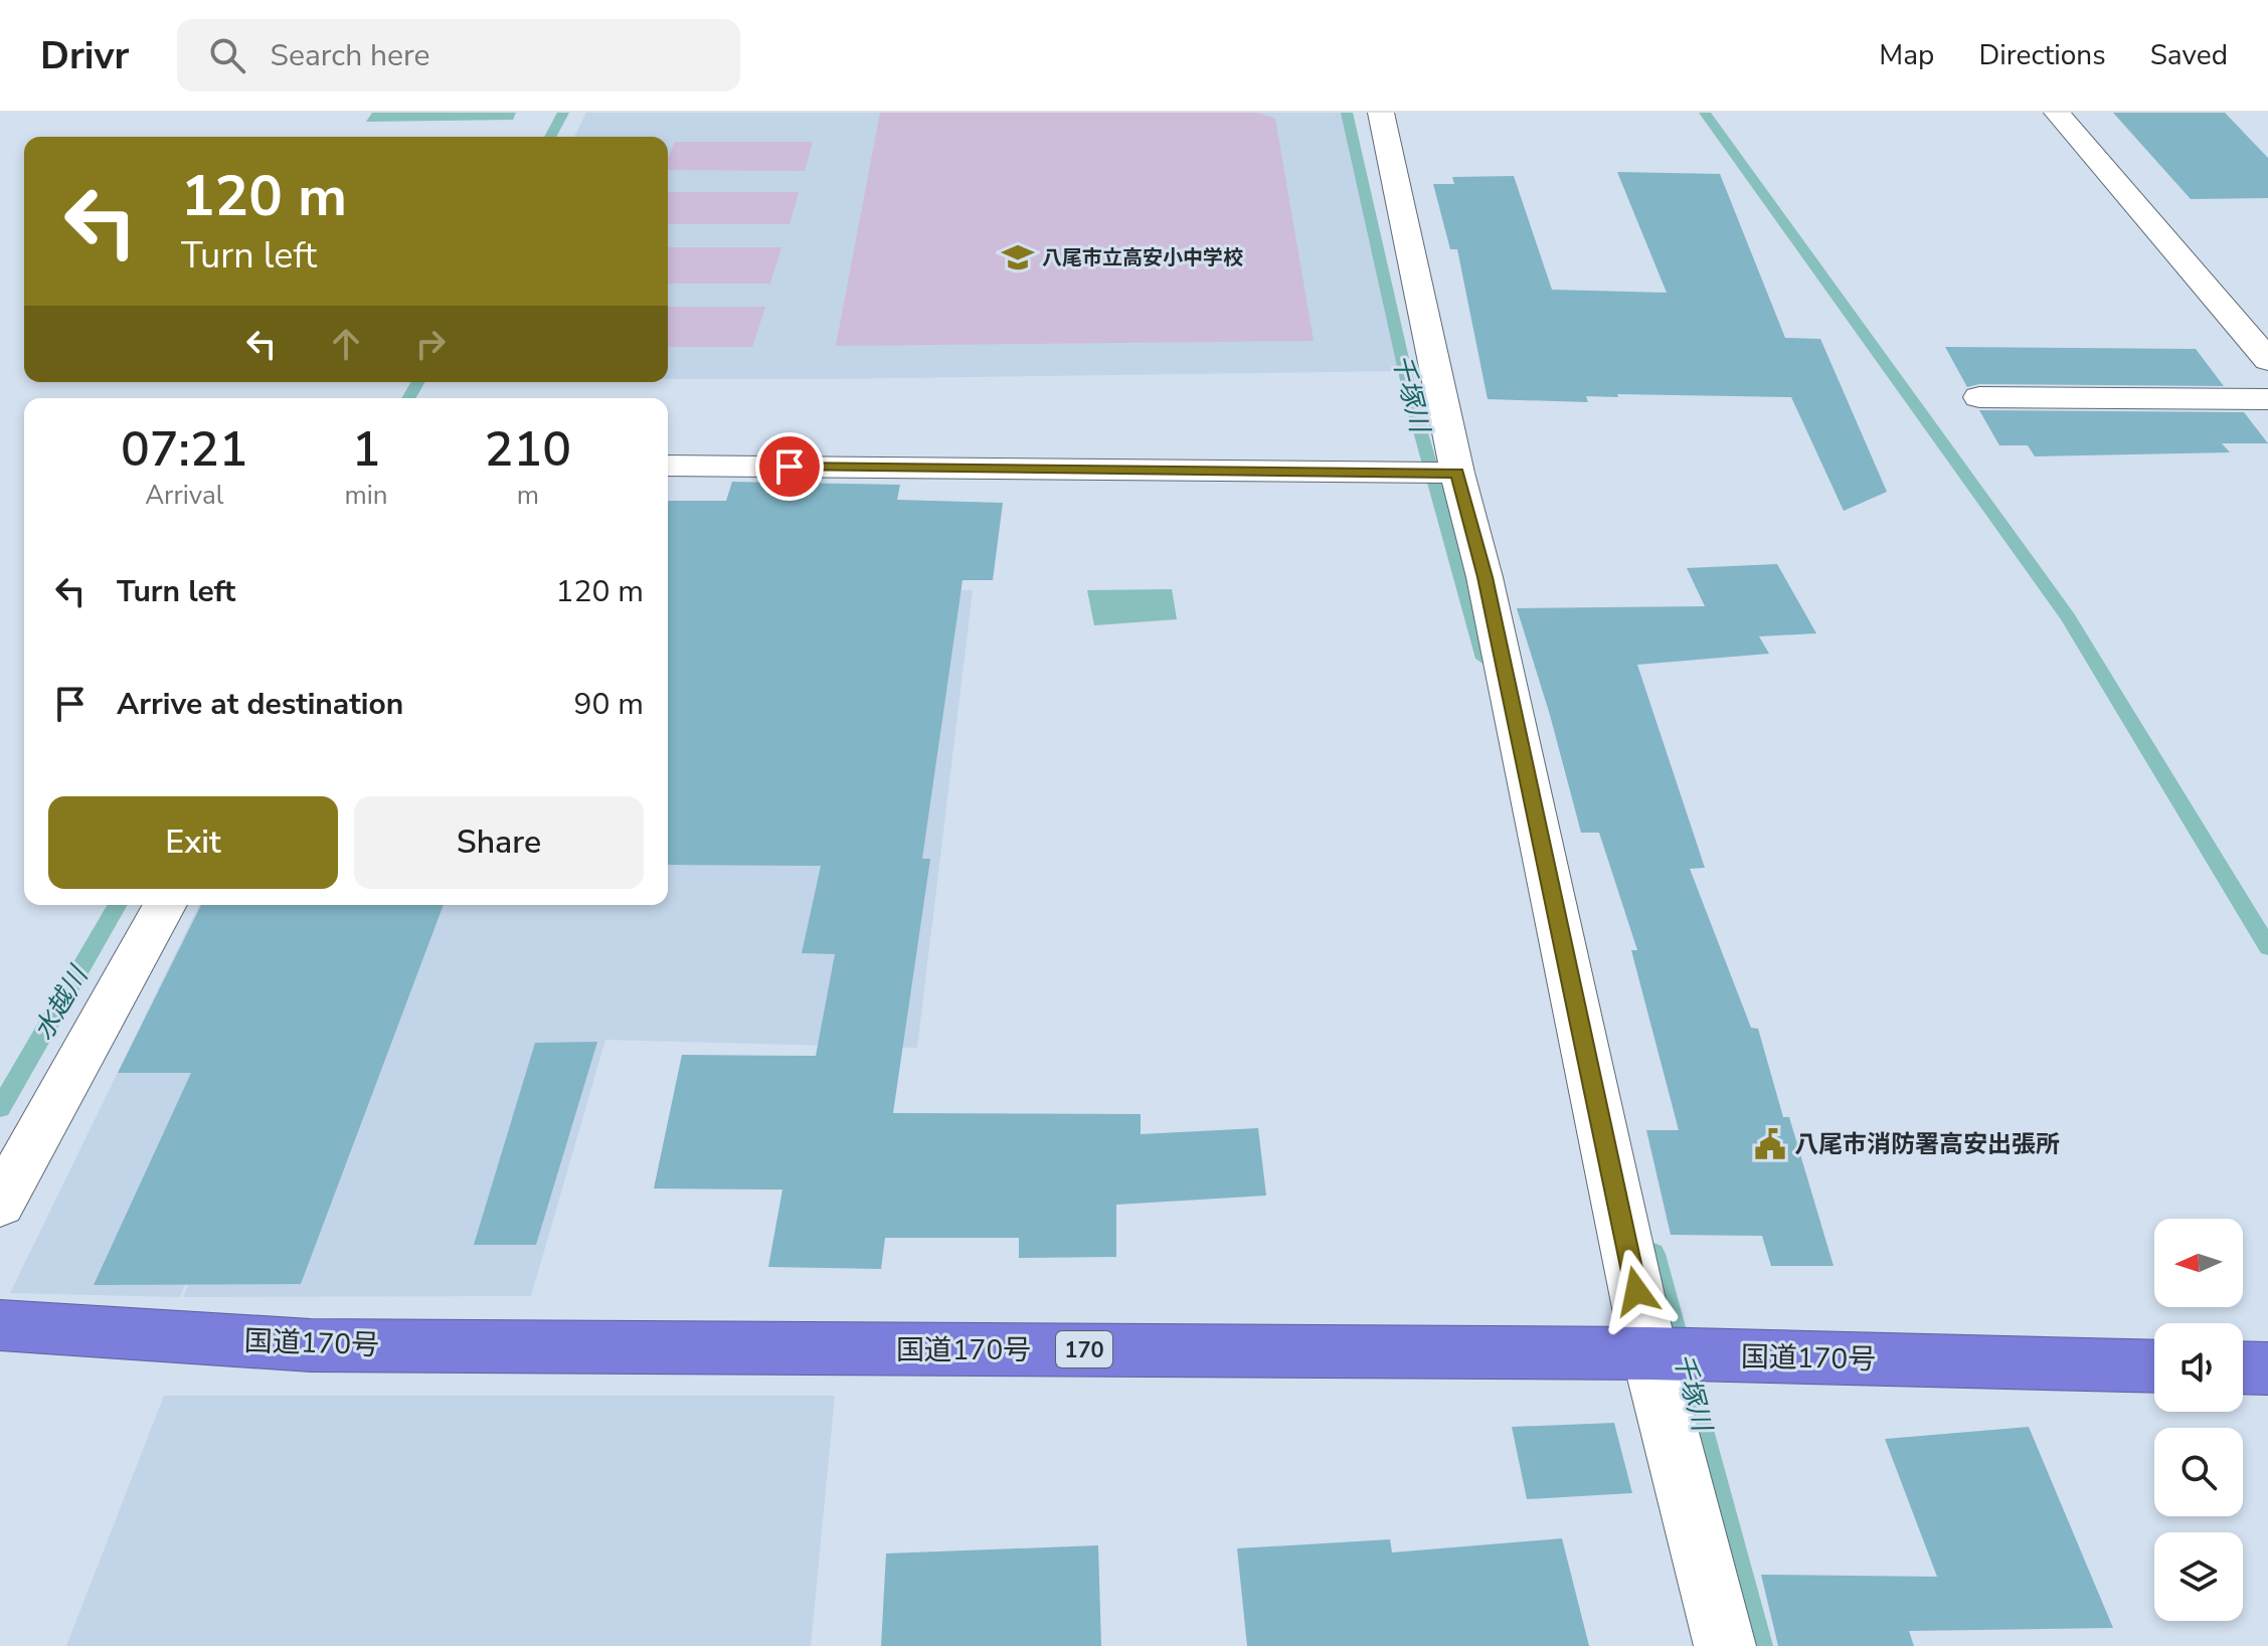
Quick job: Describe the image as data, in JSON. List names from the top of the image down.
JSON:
{
  "streets": {
    "highway": ["国道170号", "170"]
  },
  "water": ["千塚川", "水越川"],
  "places": {
    "school or university": ["八尾市立高安小中学校"],
    "public building": ["八尾市消防署高安出張所"]
  },
  "north": "left",
  "page": {
    "header": "Drivr",
    "search": "Search here",
    "nav": ["Map", "Directions", "Saved"],
    "turn": ["120 m", "Turn left"],
    "eta": [
      "07:21",
      "Arrival",
      "1",
      "min",
      "210",
      "m"
    ],
    "list": [
      {
        "name": "Turn left",
        "value": "120 m"
      },
      {
        "name": "Arrive at destination",
        "value": "90 m"
      }
    ],
    "buttons": ["Exit", "Share"]
  }
}
